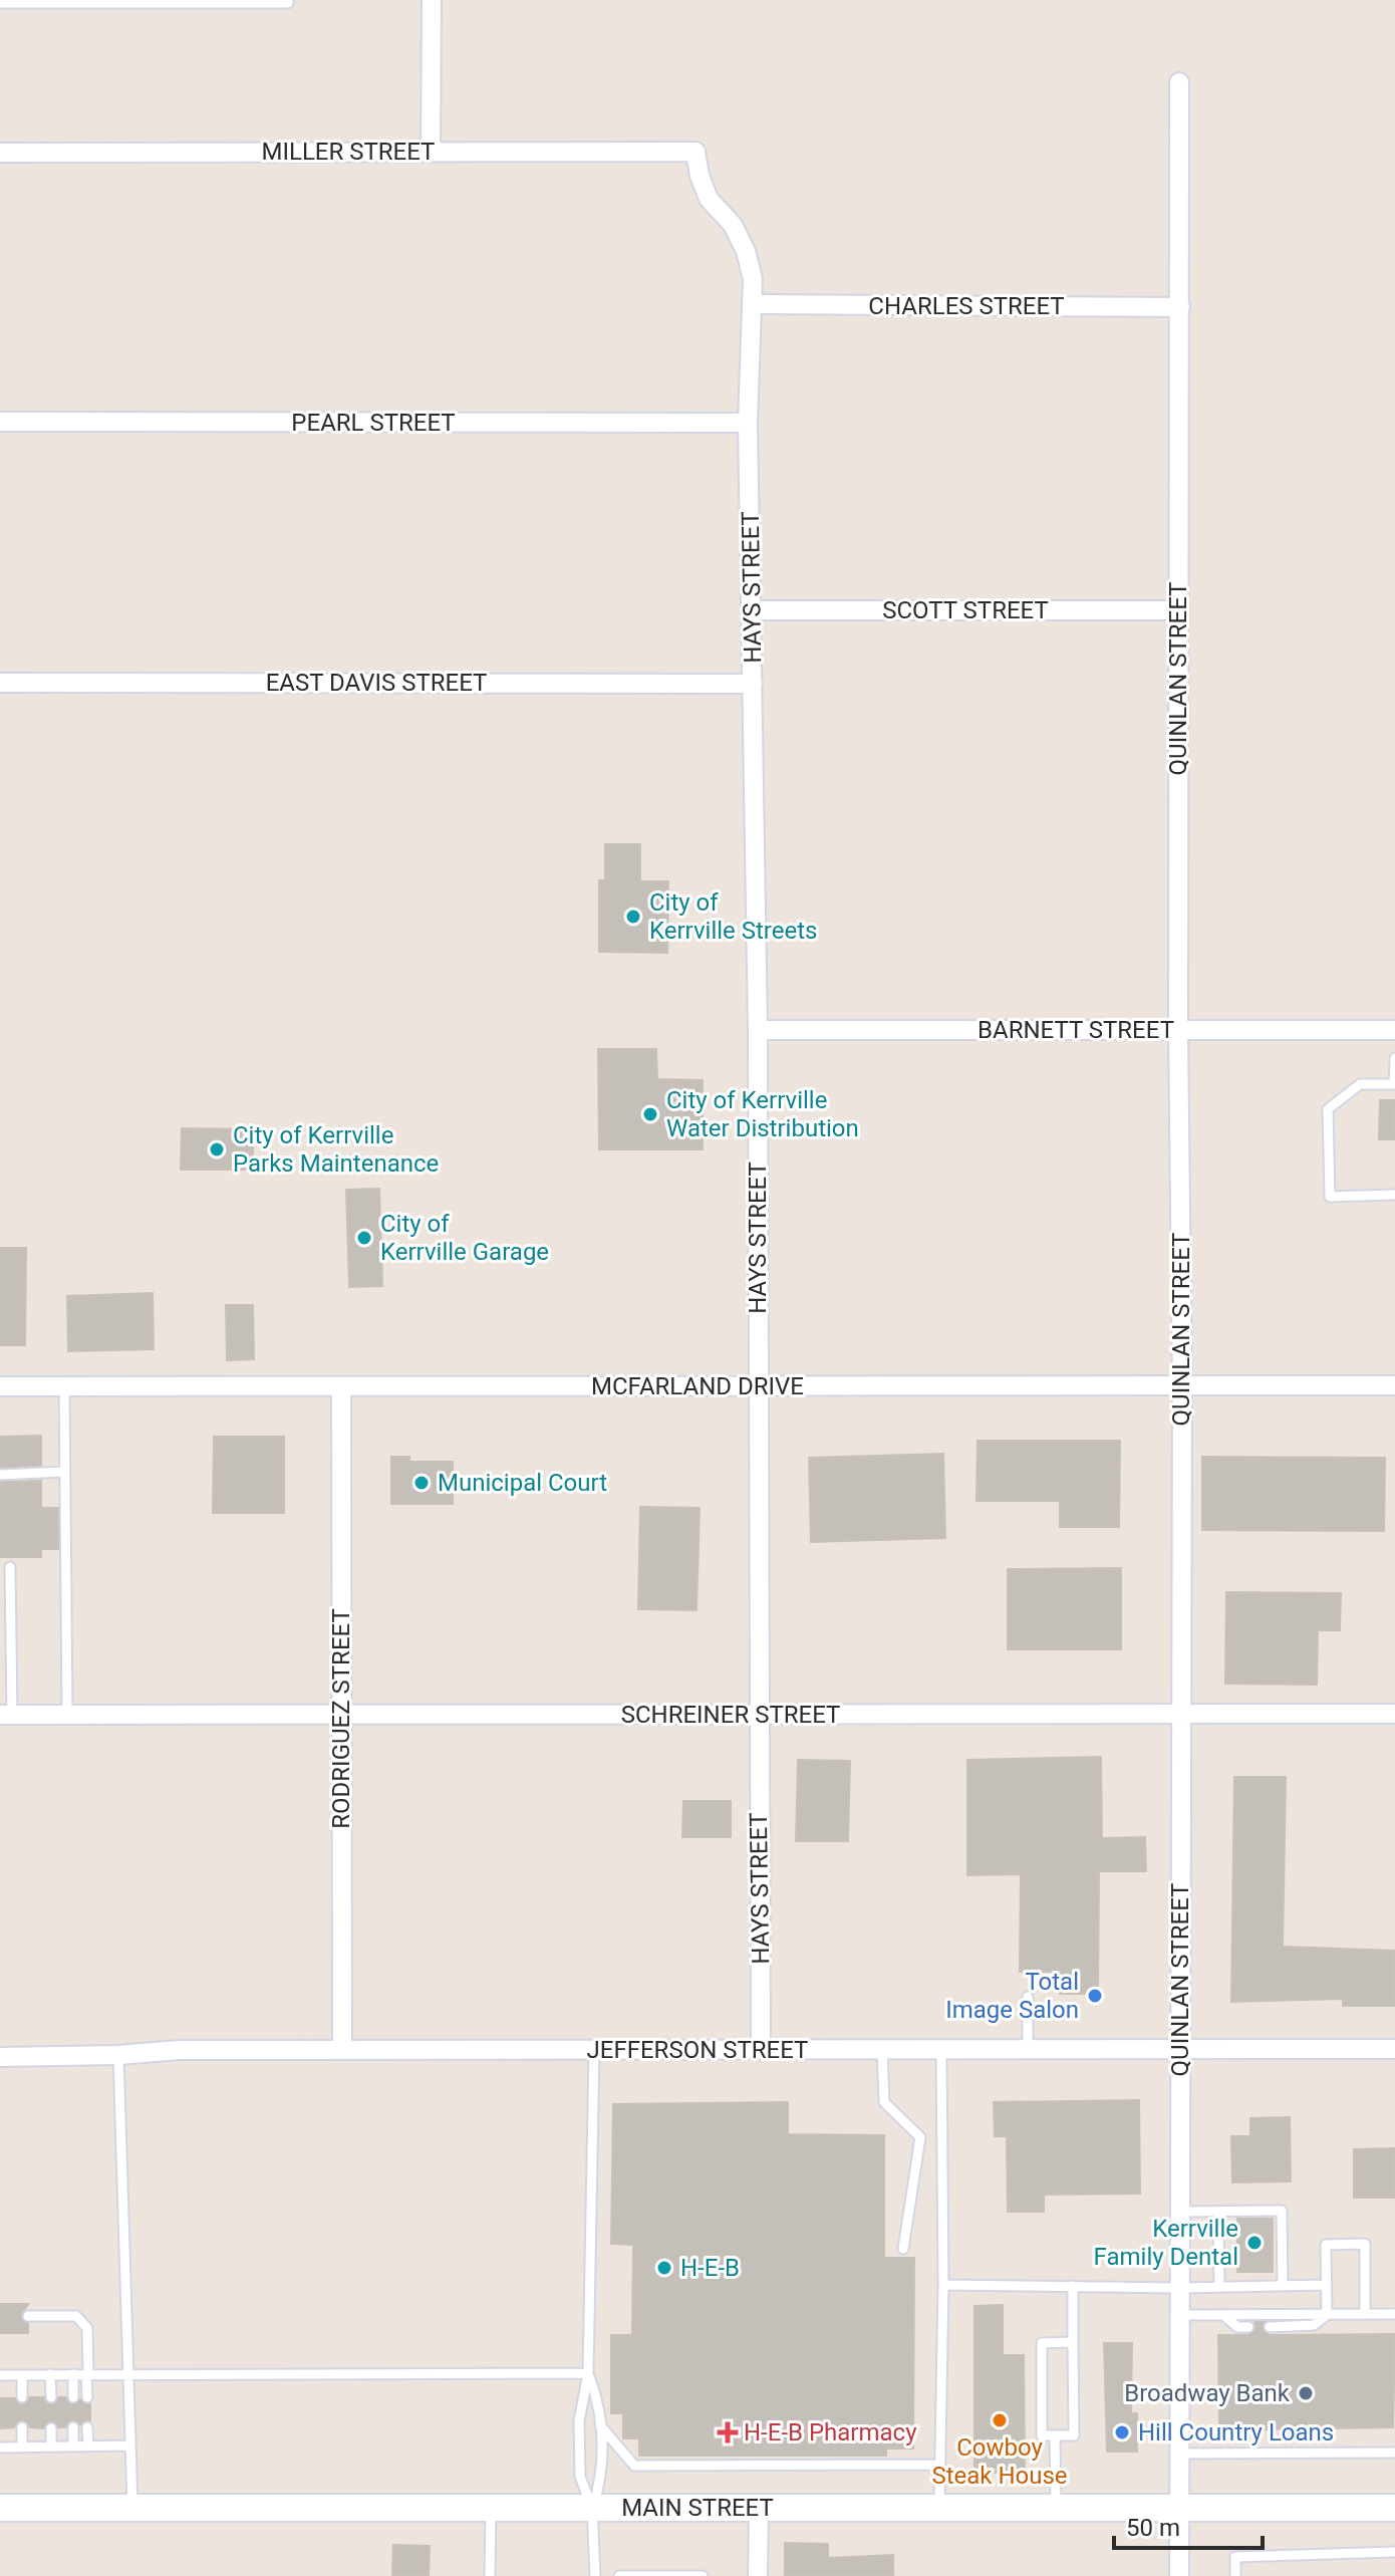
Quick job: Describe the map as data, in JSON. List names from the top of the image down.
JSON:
{
  "streets": {
    "main road": ["MAIN STREET"],
    "street": [
      "MILLER STREET",
      "CHARLES STREET",
      "PEARL STREET",
      "HAYS STREET",
      "SCOTT STREET",
      "QUINLAN STREET",
      "EAST DAVIS STREET",
      "BARNETT STREET",
      "MCFARLAND DRIVE",
      "SCHREINER STREET",
      "RODRIGUEZ STREET",
      "JEFFERSON STREET"
    ]
  },
  "crossings": [
    ["MILLER STREET", "HAYS STREET"],
    ["CHARLES STREET", "HAYS STREET"],
    ["CHARLES STREET", "QUINLAN STREET"],
    ["PEARL STREET", "HAYS STREET"],
    ["HAYS STREET", "SCOTT STREET"],
    ["HAYS STREET", "EAST DAVIS STREET"],
    ["HAYS STREET", "BARNETT STREET"],
    ["HAYS STREET", "MCFARLAND DRIVE"],
    ["HAYS STREET", "SCHREINER STREET"],
    ["HAYS STREET", "JEFFERSON STREET"],
    ["SCOTT STREET", "QUINLAN STREET"],
    ["QUINLAN STREET", "BARNETT STREET"],
    ["QUINLAN STREET", "MCFARLAND DRIVE"],
    ["QUINLAN STREET", "SCHREINER STREET"],
    ["QUINLAN STREET", "JEFFERSON STREET"],
    ["QUINLAN STREET", "MAIN STREET"],
    ["MCFARLAND DRIVE", "RODRIGUEZ STREET"],
    ["SCHREINER STREET", "RODRIGUEZ STREET"],
    ["RODRIGUEZ STREET", "JEFFERSON STREET"]
  ],
  "places": {
    "other": [
      "City of Kerrville Streets",
      "City of Kerrville Water Distribution",
      "City of Kerrville Parks Maintenance",
      "City of Kerrville Garage",
      "Municipal Court",
      "Total Image Salon",
      "Kerrville Family Dental",
      "H-E-B",
      "Broadway Bank",
      "Cowboy Steak House",
      "Hill Country Loans"
    ],
    "health": ["H-E-B Pharmacy"]
  },
  "scale_bar": "50 m"
}
